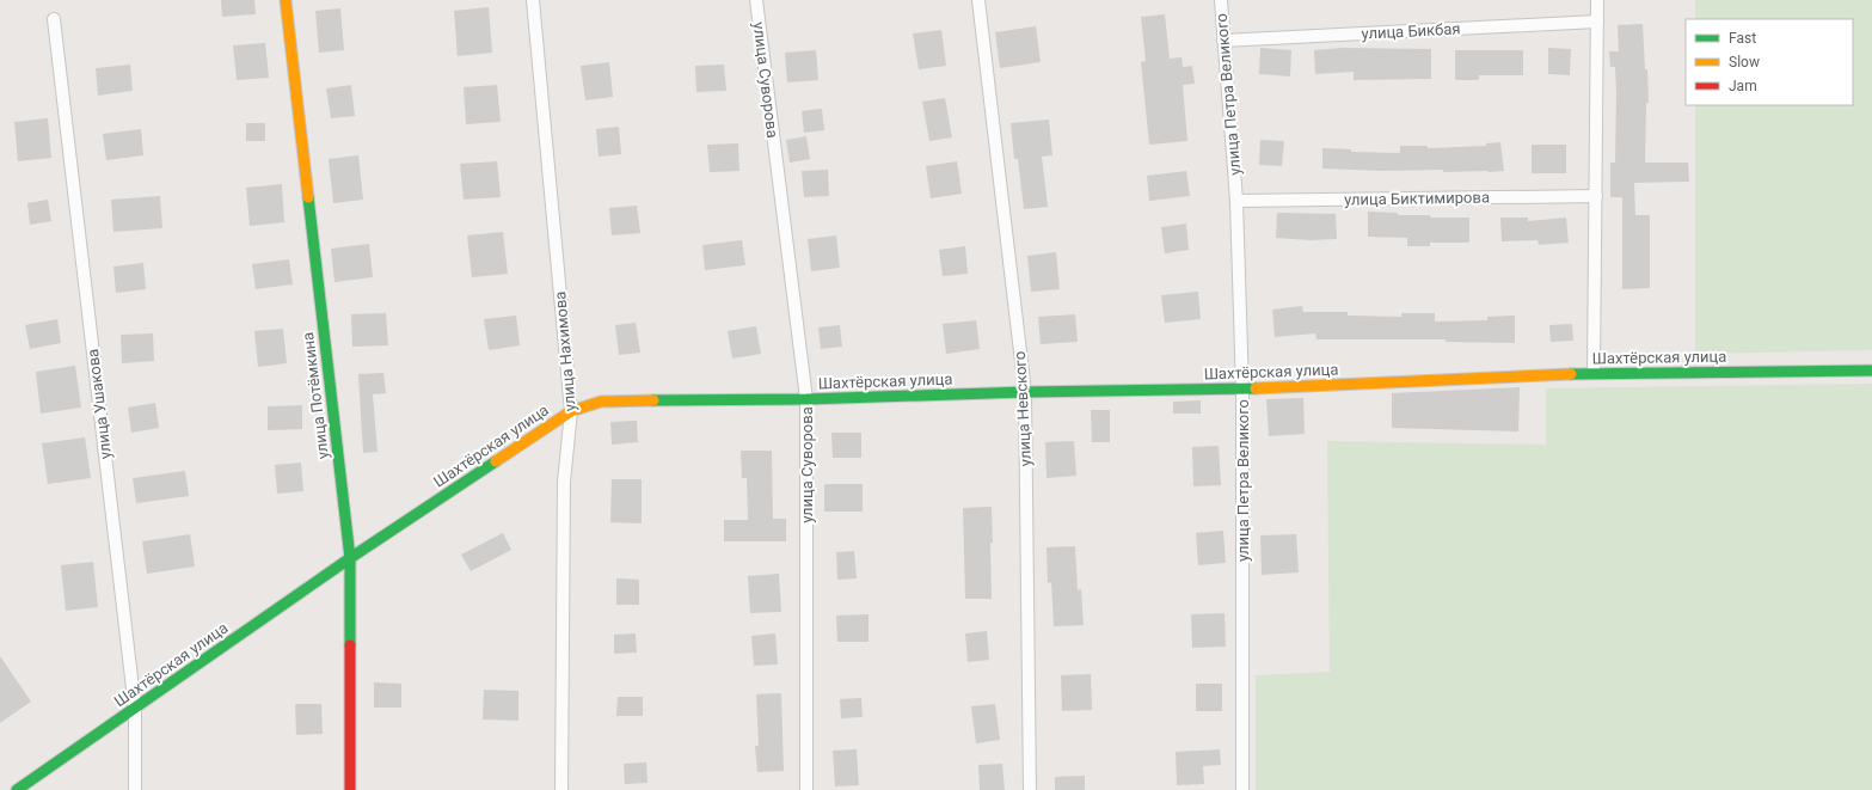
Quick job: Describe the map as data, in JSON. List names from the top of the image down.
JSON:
{
  "streets": {
    "street": [
      "улица Бикбая",
      "улица Суворова",
      "улица Петра Великого",
      "улица Биктимирова",
      "улица Нахимова",
      "Шахтёрская улица",
      "улица Потёмкина",
      "улица Ушакова",
      "улица Невского"
    ]
  },
  "crossings": [
    ["улица Бикбая", "улица Петра Великого"],
    ["улица Суворова", "Шахтёрская улица"],
    ["улица Петра Великого", "улица Биктимирова"],
    ["улица Петра Великого", "Шахтёрская улица"],
    ["улица Нахимова", "Шахтёрская улица"],
    ["Шахтёрская улица", "улица Потёмкина"],
    ["Шахтёрская улица", "улица Ушакова"],
    ["Шахтёрская улица", "улица Невского"]
  ],
  "legend": ["Fast", "Slow", "Jam"]
}
